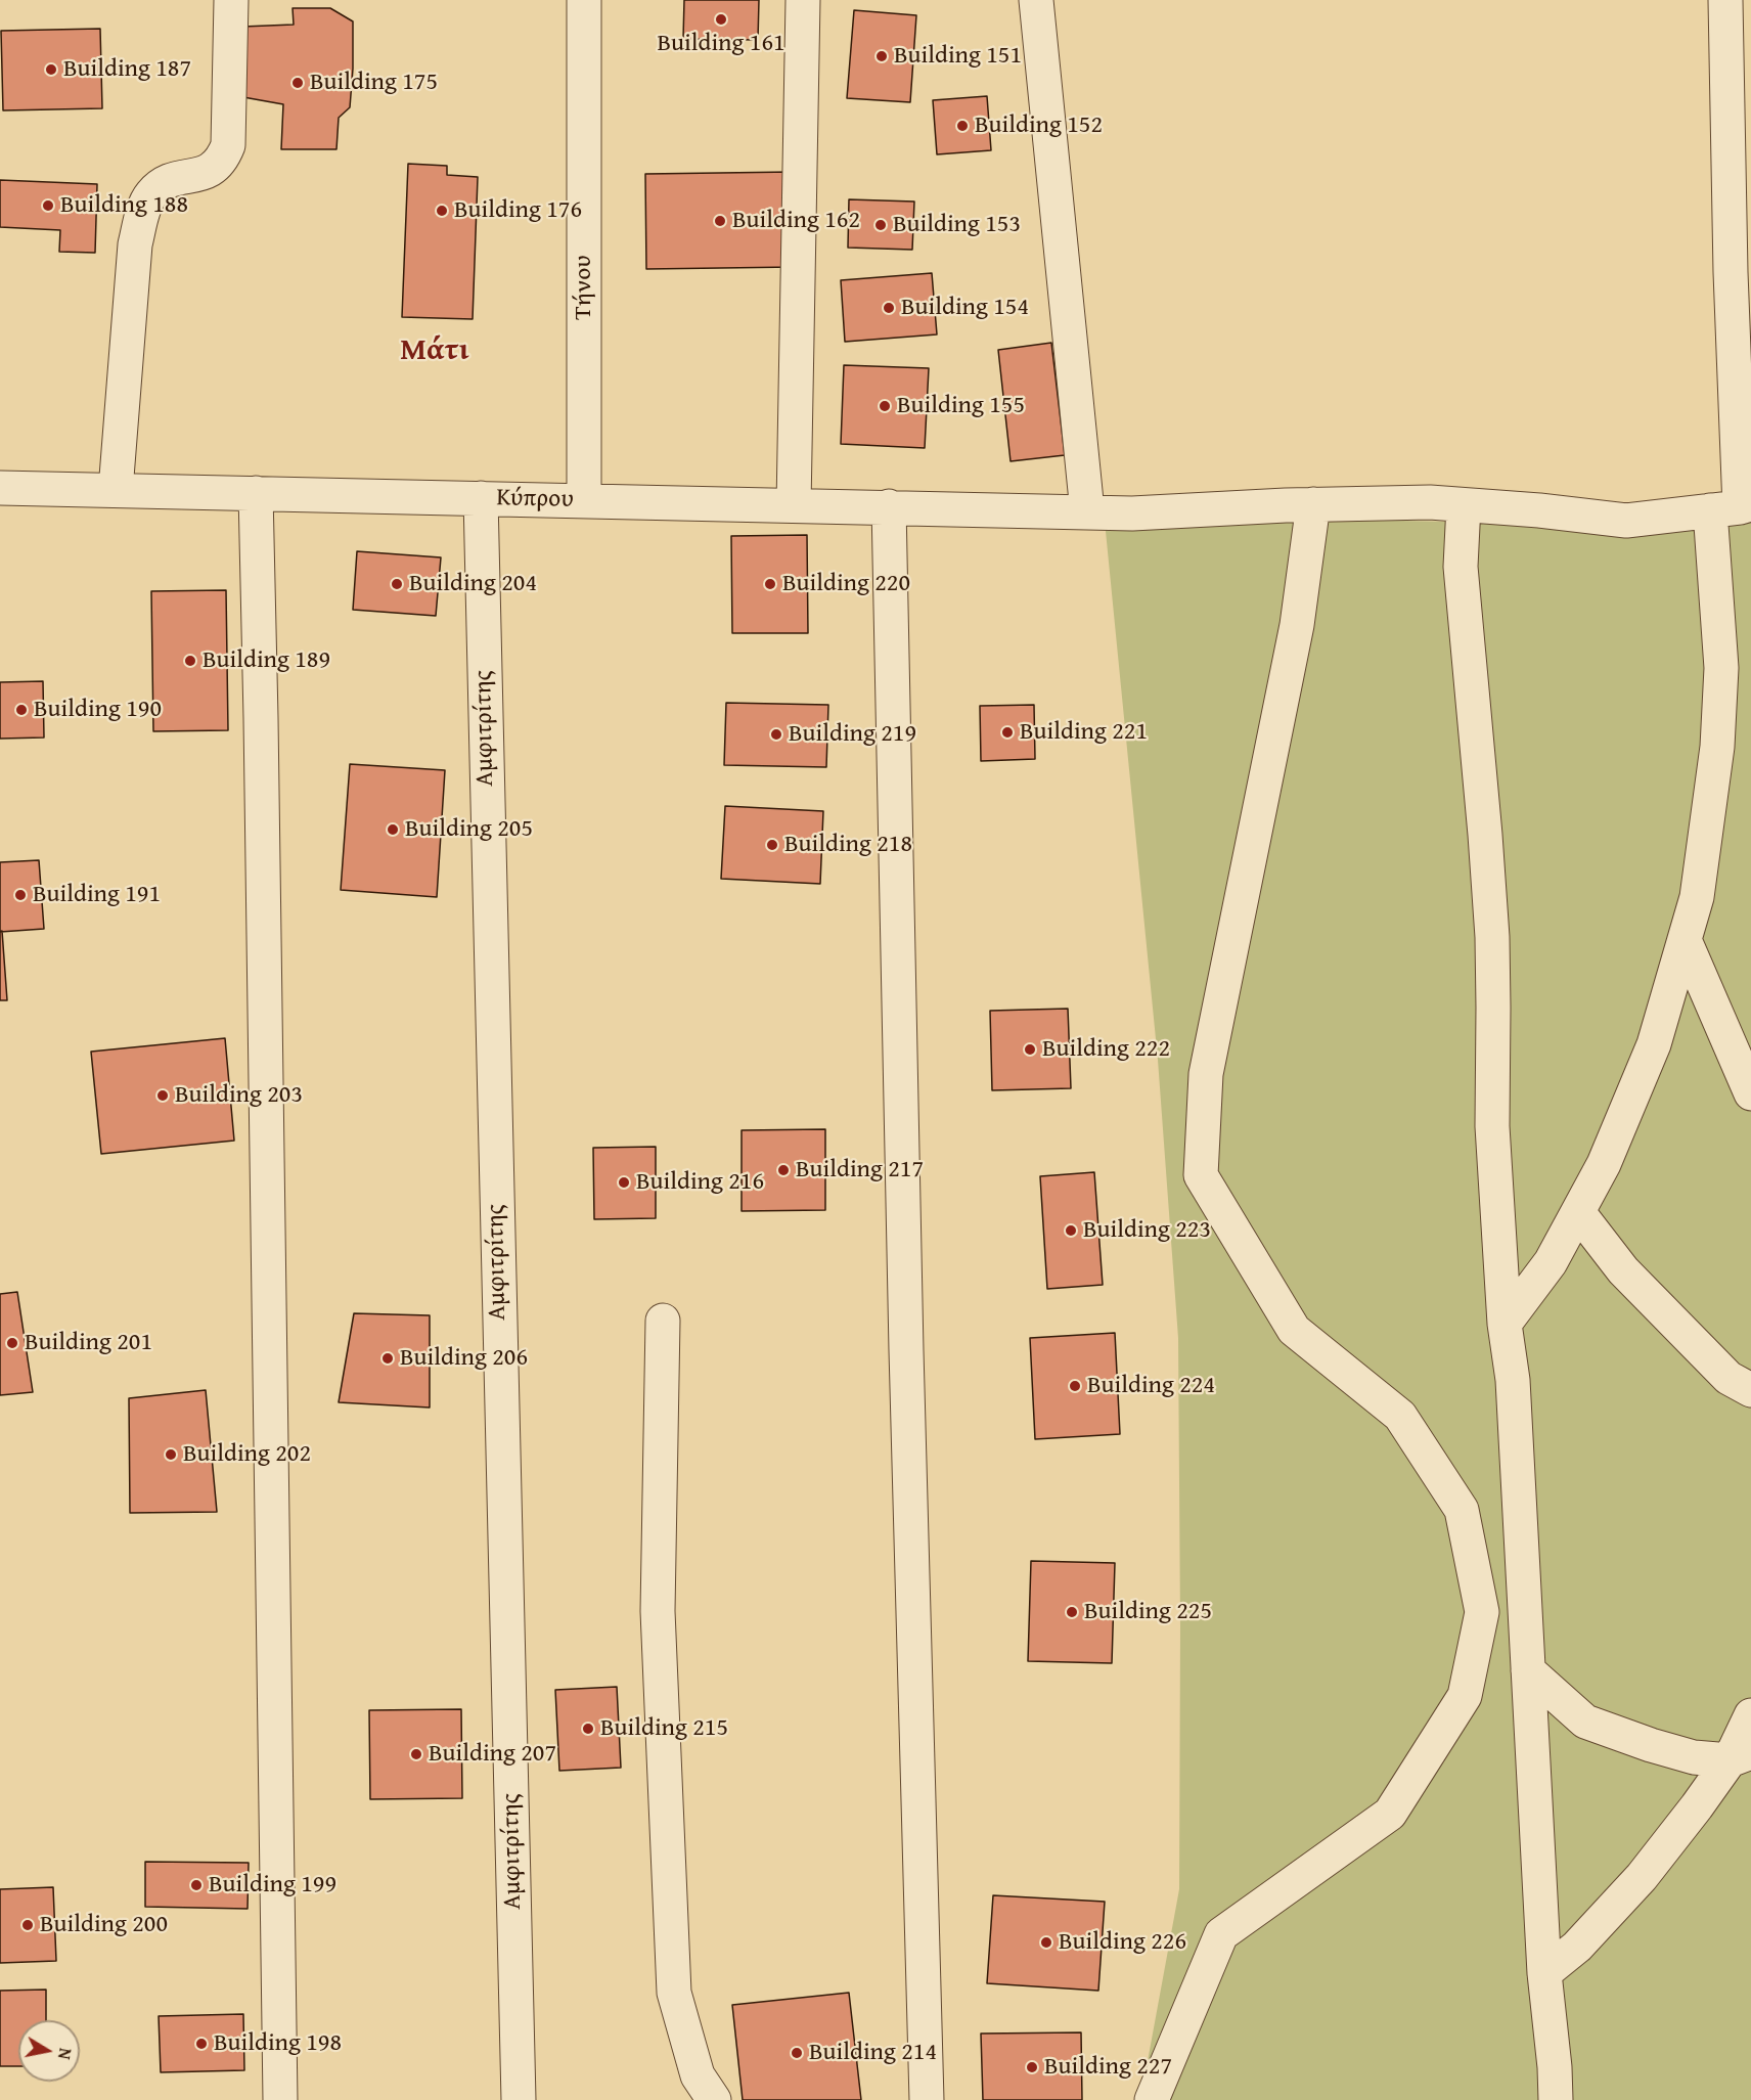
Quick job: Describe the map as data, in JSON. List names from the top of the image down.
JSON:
{
  "streets": {
    "street": ["Τήνου", "Κύπρου", "Αμφιτρίτης"]
  },
  "crossings": [
    ["Τήνου", "Κύπρου"],
    ["Κύπρου", "Αμφιτρίτης"]
  ],
  "districts": ["Μάτι"],
  "places": [
    "Building 161",
    "Building 151",
    "Building 187",
    "Building 175",
    "Building 152",
    "Building 188",
    "Building 176",
    "Building 162",
    "Building 153",
    "Building 154",
    "Building 155",
    "Building 204",
    "Building 220",
    "Building 189",
    "Building 190",
    "Building 221",
    "Building 219",
    "Building 205",
    "Building 218",
    "Building 191",
    "Building 222",
    "Building 203",
    "Building 217",
    "Building 216",
    "Building 223",
    "Building 201",
    "Building 206",
    "Building 224",
    "Building 202",
    "Building 225",
    "Building 215",
    "Building 207",
    "Building 199",
    "Building 200",
    "Building 226",
    "Building 198",
    "Building 214",
    "Building 227"
  ],
  "north": "right"
}
